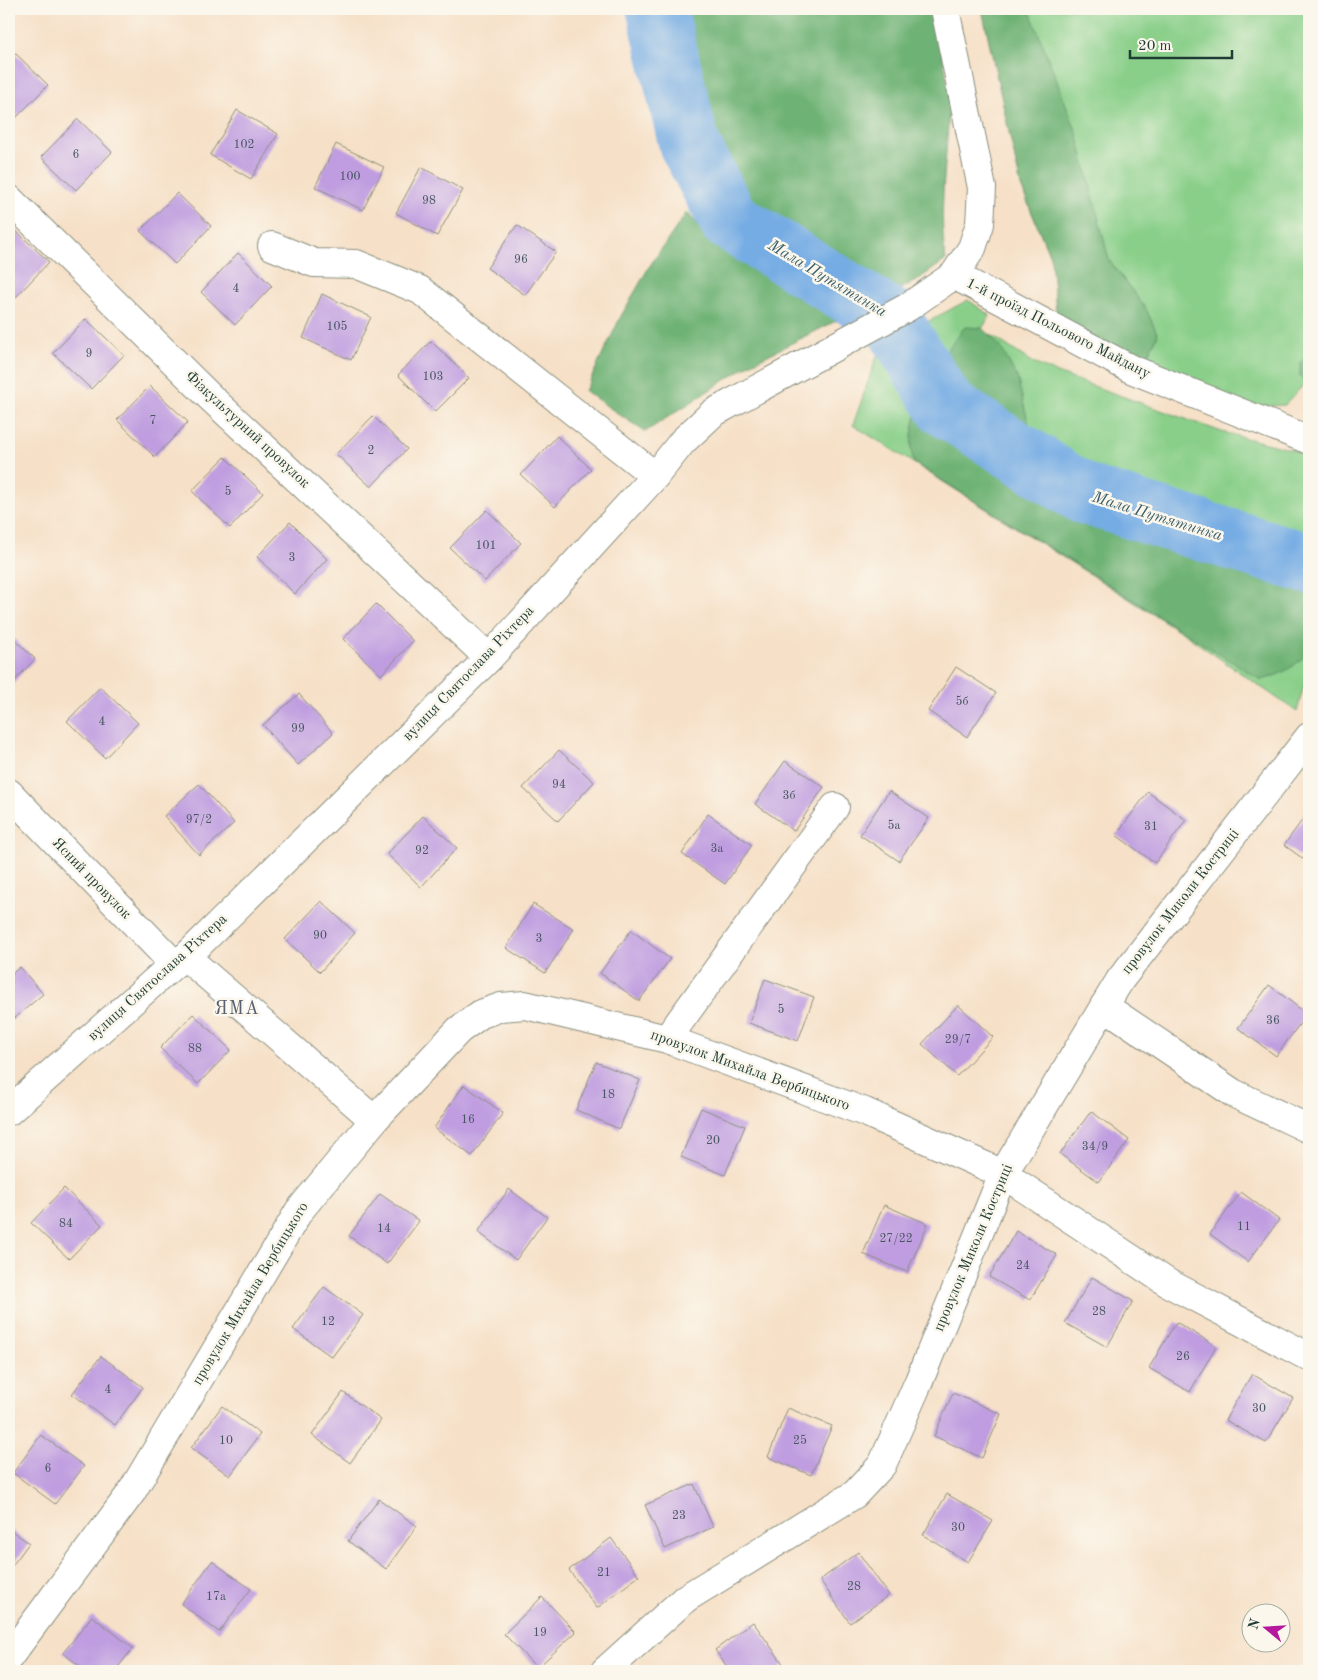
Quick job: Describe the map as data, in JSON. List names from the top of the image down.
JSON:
{
  "streets": {
    "street": [
      "1-й проїзд Польового Майдану",
      "Фізкультурний провулок",
      "вулиця Святослава Ріхтера",
      "Ясний провулок",
      "провулок Миколи Костриці",
      "провулок Михайла Вербицького"
    ]
  },
  "crossings": [
    ["1-й проїзд Польового Майдану", "вулиця Святослава Ріхтера"],
    ["Фізкультурний провулок", "вулиця Святослава Ріхтера"],
    ["вулиця Святослава Ріхтера", "Ясний провулок"],
    ["Ясний провулок", "провулок Михайла Вербицького"],
    ["провулок Миколи Костриці", "провулок Михайла Вербицького"]
  ],
  "districts": ["ЯМА"],
  "water": ["Мала Путятинка"],
  "house_numbers": [
    "102",
    "6",
    "100",
    "98",
    "96",
    "4",
    "105",
    "9",
    "103",
    "7",
    "2",
    "5",
    "101",
    "3",
    "5б",
    "4",
    "99",
    "94",
    "3б",
    "97/2",
    "5а",
    "31",
    "3а",
    "92",
    "90",
    "3",
    "5",
    "36",
    "29/7",
    "88",
    "18",
    "16",
    "20",
    "34/9",
    "84",
    "11",
    "14",
    "27/22",
    "24",
    "28",
    "12",
    "26",
    "4",
    "30",
    "10",
    "25",
    "6",
    "23",
    "30",
    "21",
    "28",
    "17а",
    "19"
  ],
  "scale_bar": "20 m",
  "north": "left"
}
